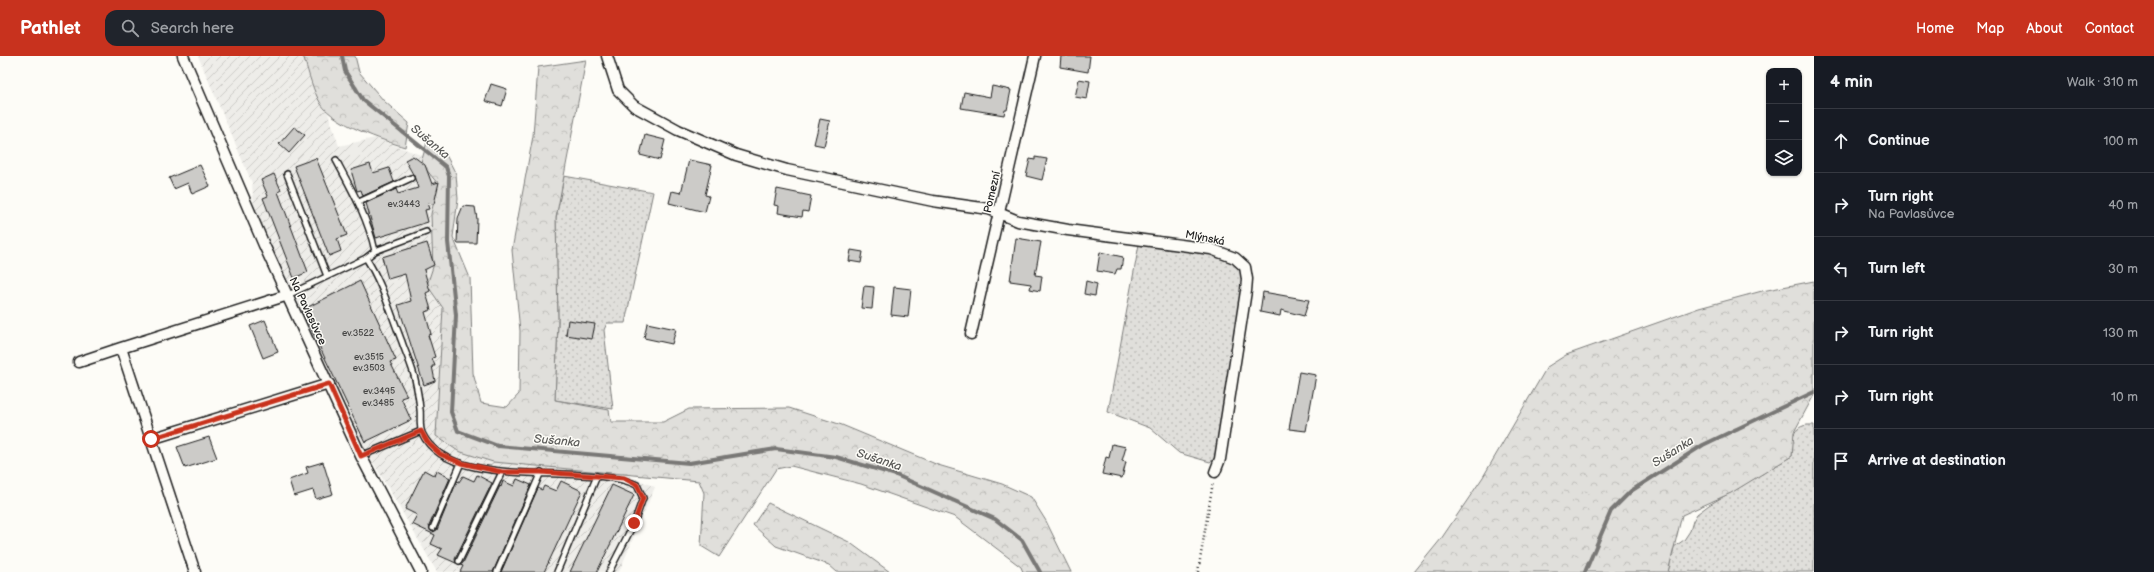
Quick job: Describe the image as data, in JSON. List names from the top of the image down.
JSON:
{
  "streets": {
    "street": ["Pomezní", "Mlýnská", "Na Pavlasůvce"]
  },
  "crossings": [
    ["Pomezní", "Mlýnská"]
  ],
  "water": ["Sušanka"],
  "house_numbers": [
    "ev.3443",
    "ev.3522",
    "ev.3515",
    "ev.3503",
    "ev.3495",
    "ev.3485"
  ],
  "page": {
    "header": "Pathlet",
    "search": "Search here",
    "nav": [
      "Home",
      "Map",
      "About",
      "Contact"
    ],
    "heading": ["4 min", "Walk · 310 m"],
    "map_buttons": ["+", "−"],
    "list": [
      ["Continue", "100 m"],
      ["Turn right", "Na Pavlasůvce", "40 m"],
      ["Turn left", "30 m"],
      ["Turn right", "130 m"],
      ["Turn right", "10 m"],
      "Arrive at destination"
    ]
  }
}
